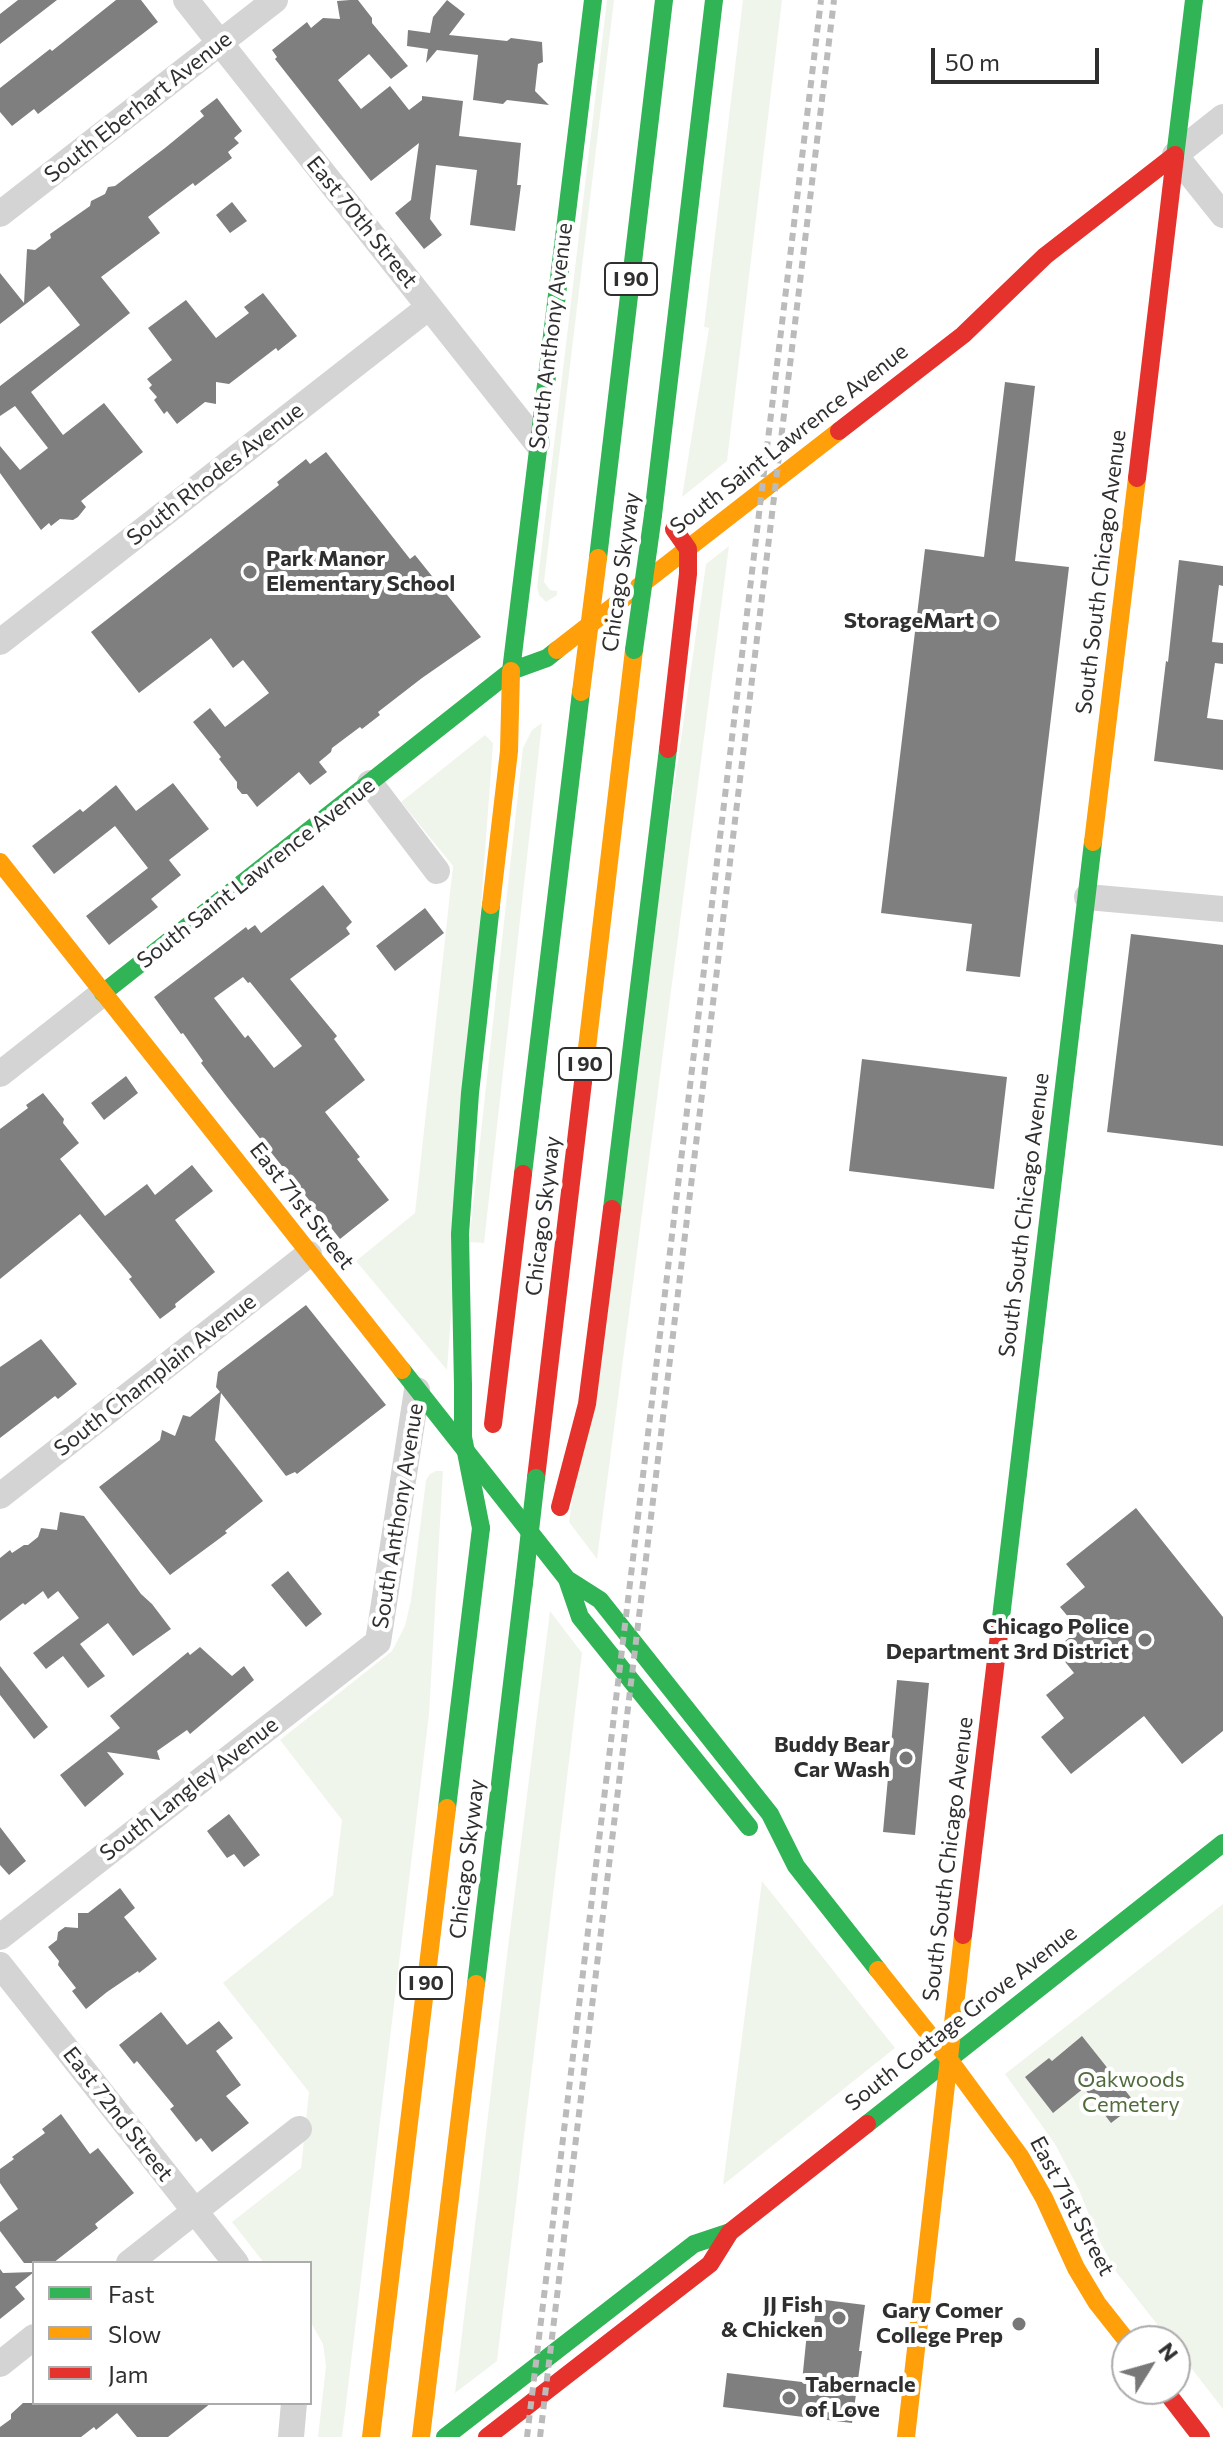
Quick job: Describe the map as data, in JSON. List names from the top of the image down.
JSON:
{
  "streets": {
    "main road": [
      "I 90",
      "South Anthony Avenue",
      "South Saint Lawrence Avenue",
      "Chicago Skyway",
      "South South Chicago Avenue",
      "East 71st Street",
      "South Cottage Grove Avenue"
    ],
    "street": [
      "South Eberhart Avenue",
      "East 70th Street",
      "South Rhodes Avenue",
      "South Champlain Avenue",
      "South Langley Avenue",
      "East 72nd Street"
    ]
  },
  "crossings": [
    ["South Eberhart Avenue", "East 70th Street"],
    ["East 70th Street", "South Anthony Avenue"],
    ["East 70th Street", "South Rhodes Avenue"],
    ["South Anthony Avenue", "South Saint Lawrence Avenue"],
    ["South Anthony Avenue", "Chicago Skyway"],
    ["South Anthony Avenue", "East 71st Street"],
    ["South Anthony Avenue", "South Langley Avenue"],
    ["South Saint Lawrence Avenue", "South South Chicago Avenue"],
    ["South Saint Lawrence Avenue", "East 71st Street"],
    ["South South Chicago Avenue", "East 71st Street"],
    ["South South Chicago Avenue", "South Cottage Grove Avenue"],
    ["East 71st Street", "South Champlain Avenue"],
    ["East 71st Street", "South Cottage Grove Avenue"]
  ],
  "parks": ["Oakwoods Cemetery"],
  "places": [
    "Park Manor Elementary School",
    "StorageMart",
    "Chicago Police Department 3rd District",
    "Buddy Bear Car Wash",
    "JJ Fish & Chicken",
    "Gary Comer College Prep",
    "Tabernacle of Love"
  ],
  "legend": ["Fast", "Slow", "Jam"],
  "scale_bar": "50 m",
  "north": "top right"
}
